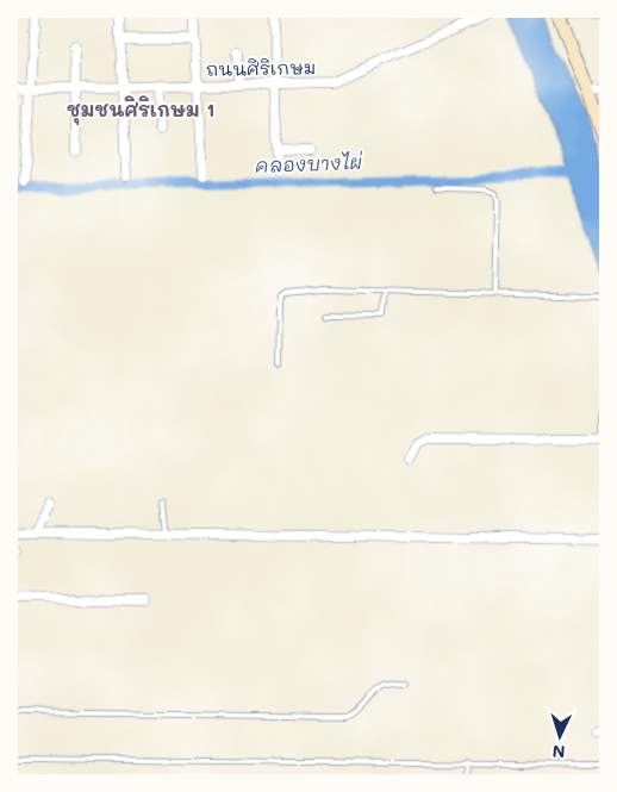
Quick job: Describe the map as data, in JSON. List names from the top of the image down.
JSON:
{
  "streets": {
    "street": ["ถนนศิริเกษม"]
  },
  "districts": ["ชุมชนศิริเกษม 1"],
  "water": ["คลองบางไผ่"],
  "north": "bottom"
}
